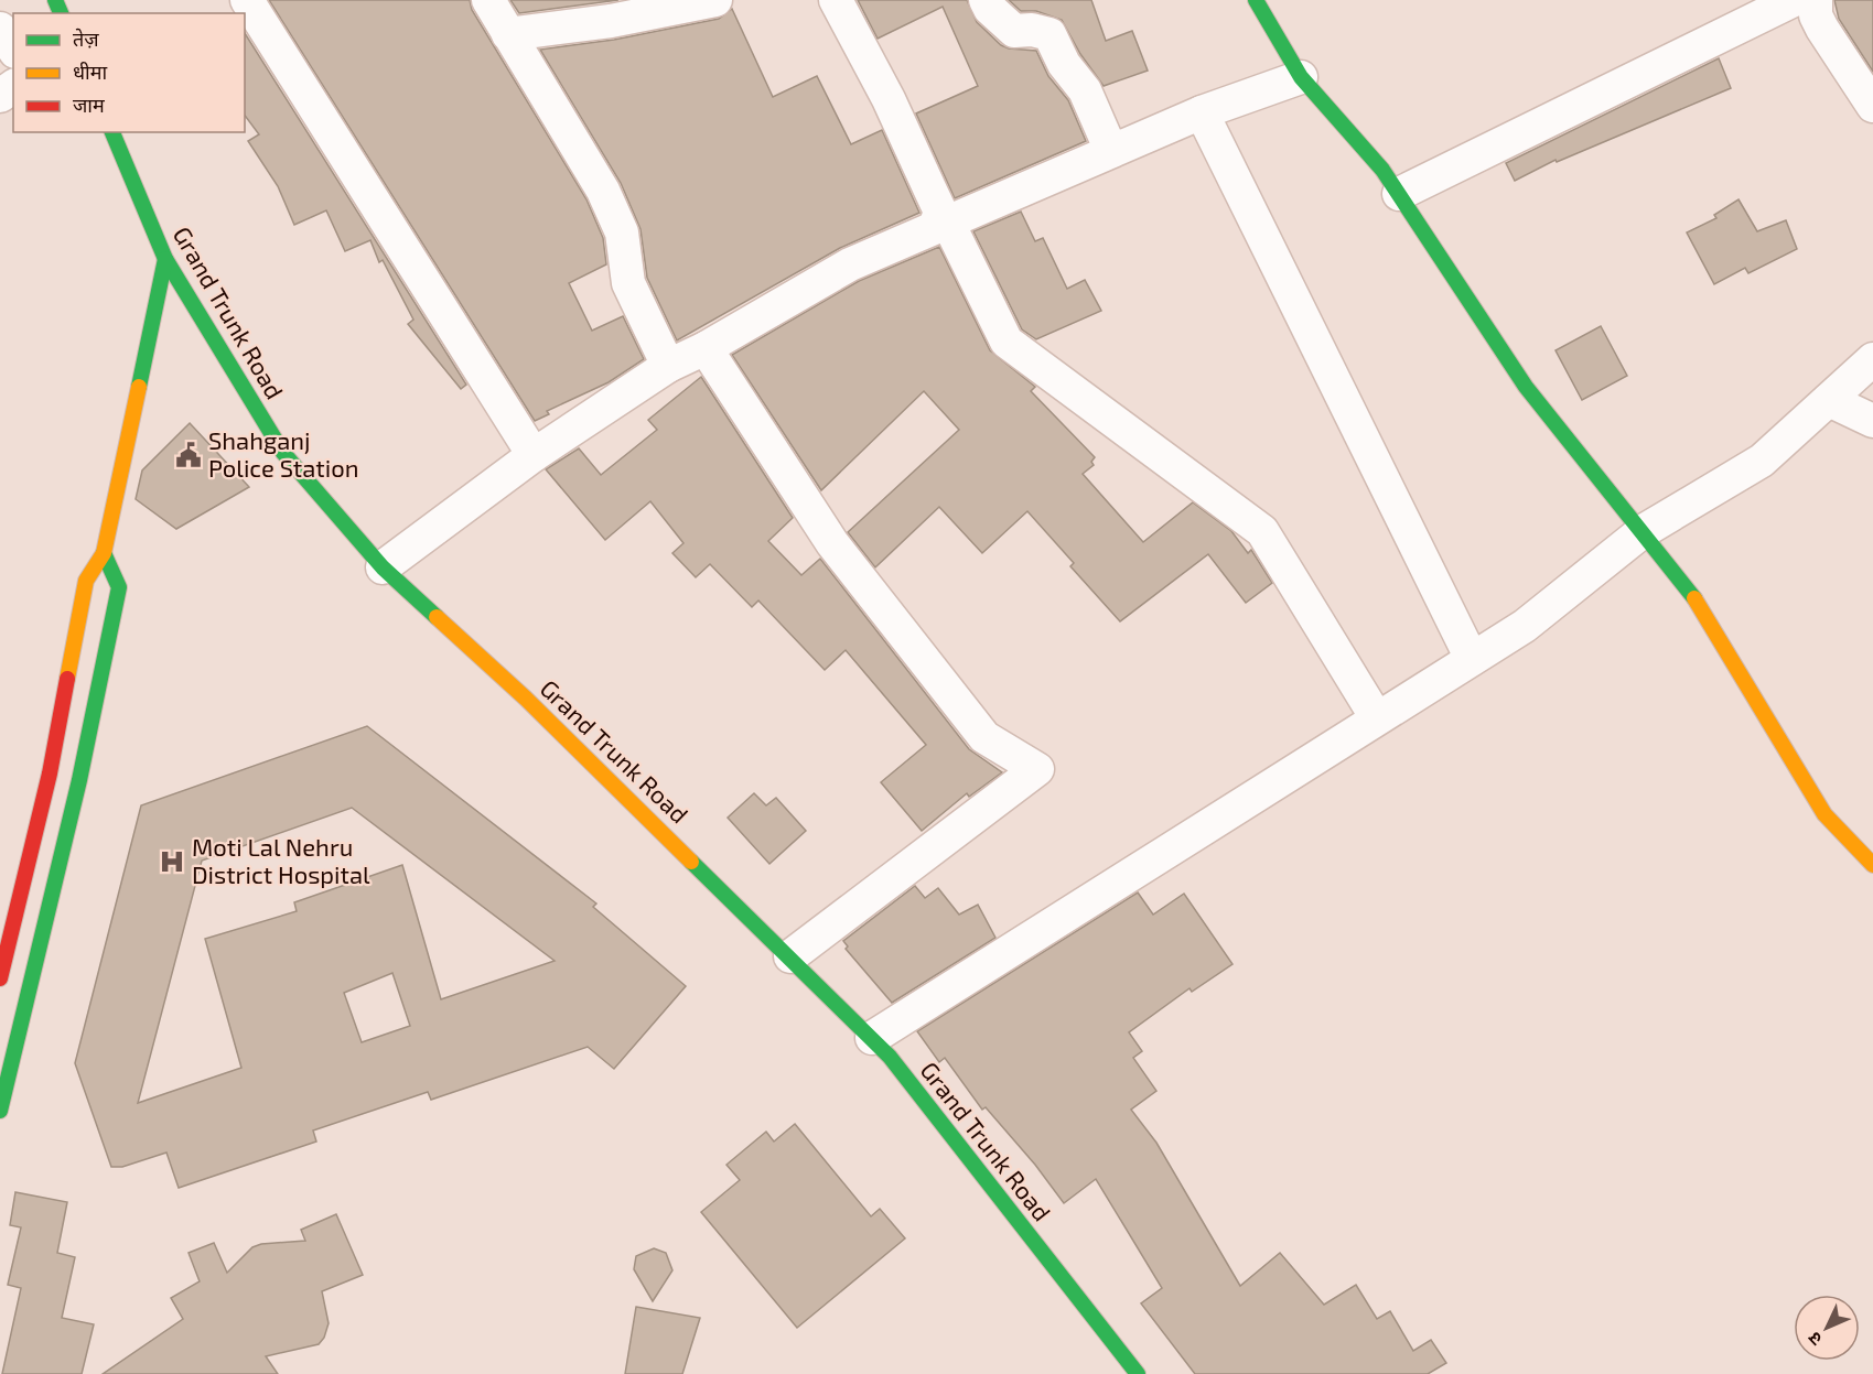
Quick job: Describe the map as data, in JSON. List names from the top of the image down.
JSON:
{
  "streets": {
    "street": ["Grand Trunk Road"]
  },
  "places": {
    "public building": ["Shahganj Police Station"],
    "hospital": ["Moti Lal Nehru District Hospital"]
  },
  "legend": ["तेज़", "धीमा", "जाम"],
  "north": "bottom left"
}
